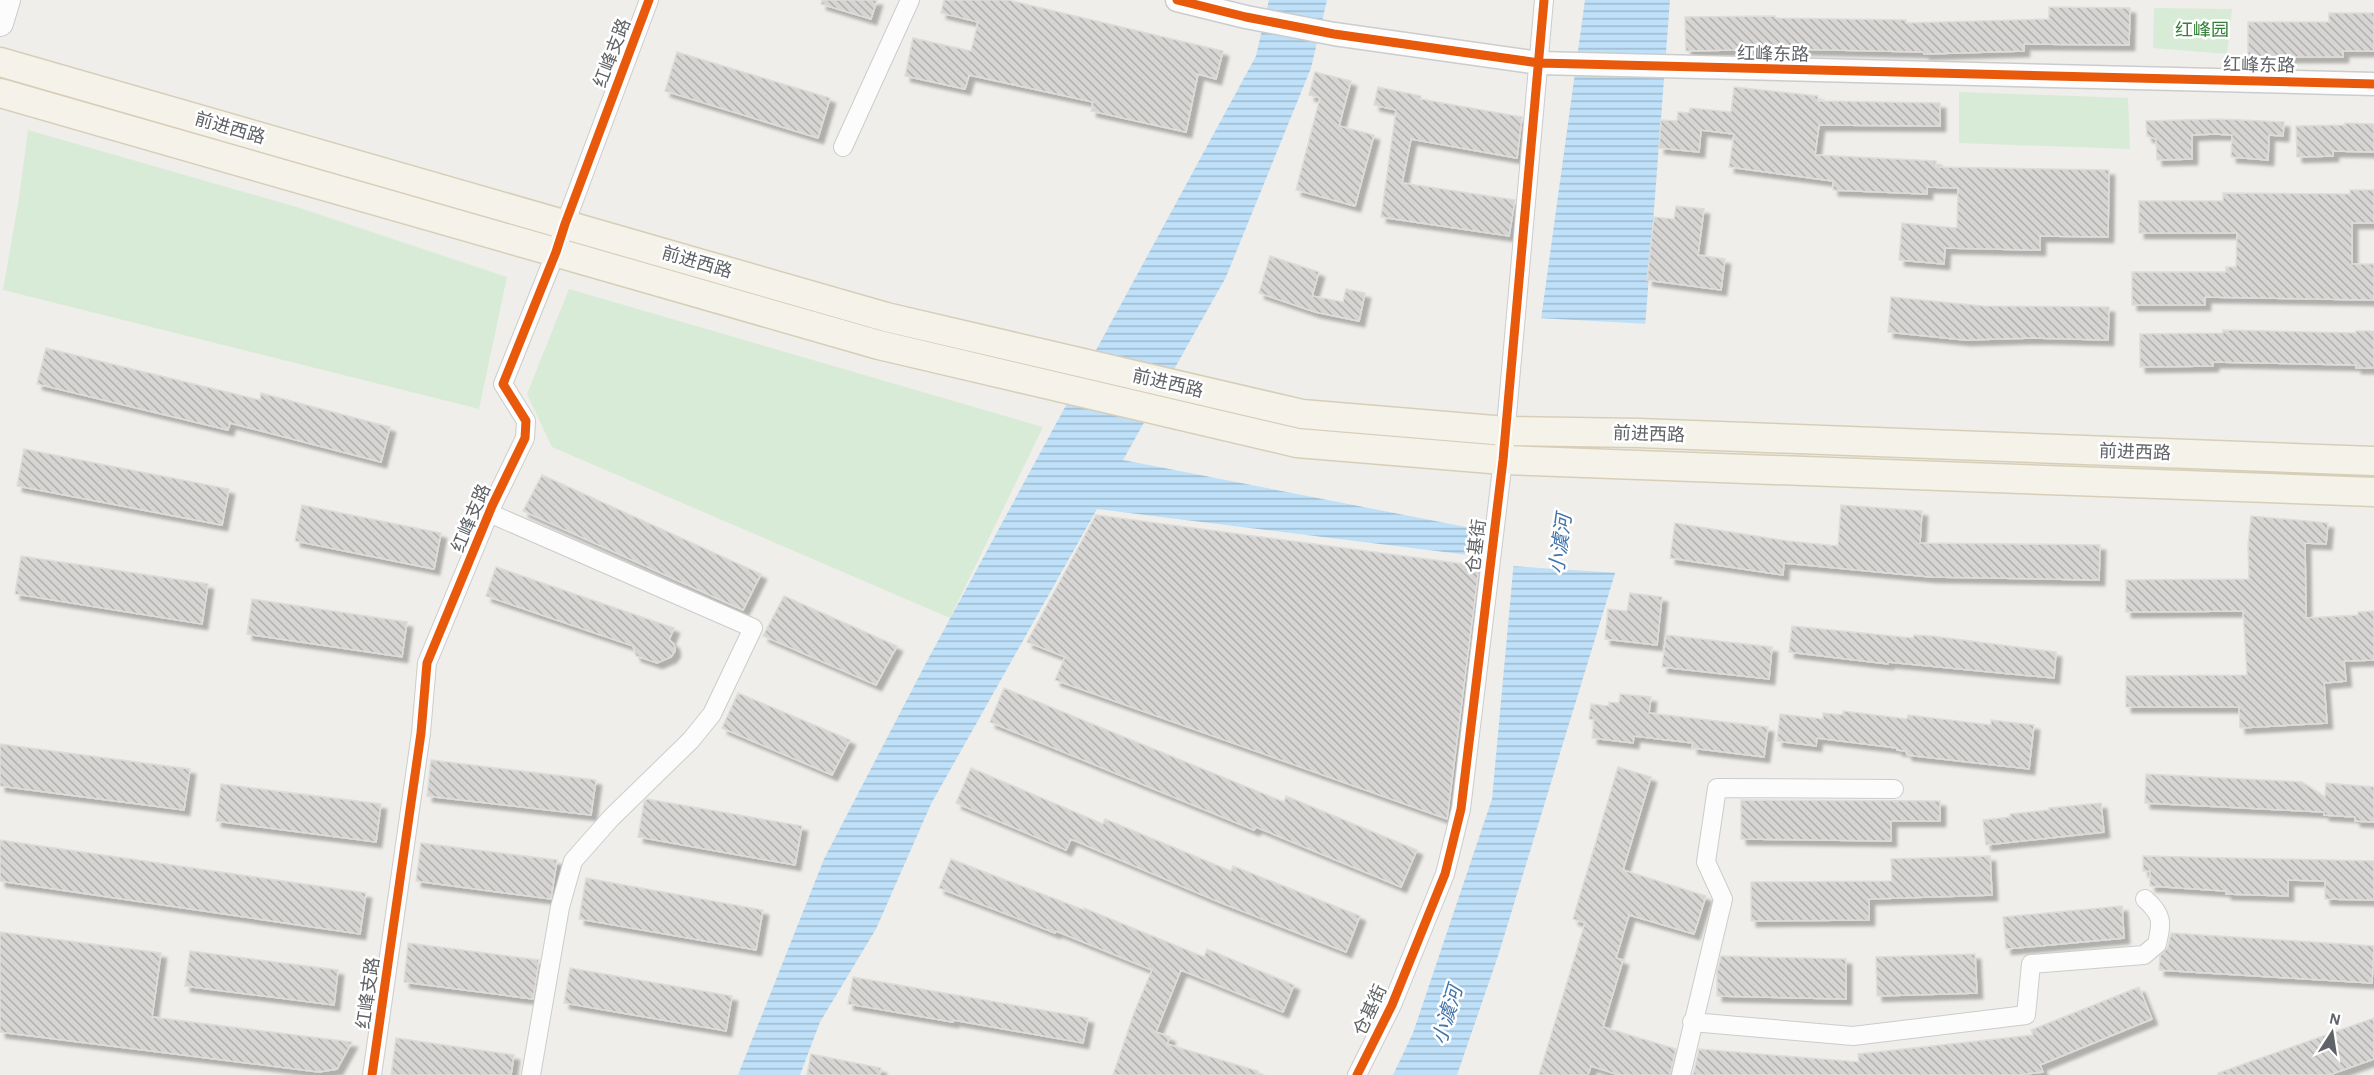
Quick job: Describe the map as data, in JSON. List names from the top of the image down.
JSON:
{
  "streets": {
    "main road": ["前进西路"],
    "street": ["红峰支路", "红峰东路", "仓基街"]
  },
  "crossings": [
    ["红峰支路", "前进西路"],
    ["红峰东路", "仓基街"],
    ["前进西路", "仓基街"]
  ],
  "water": ["小澞河"],
  "parks": ["红峰园"],
  "north": "top"
}
